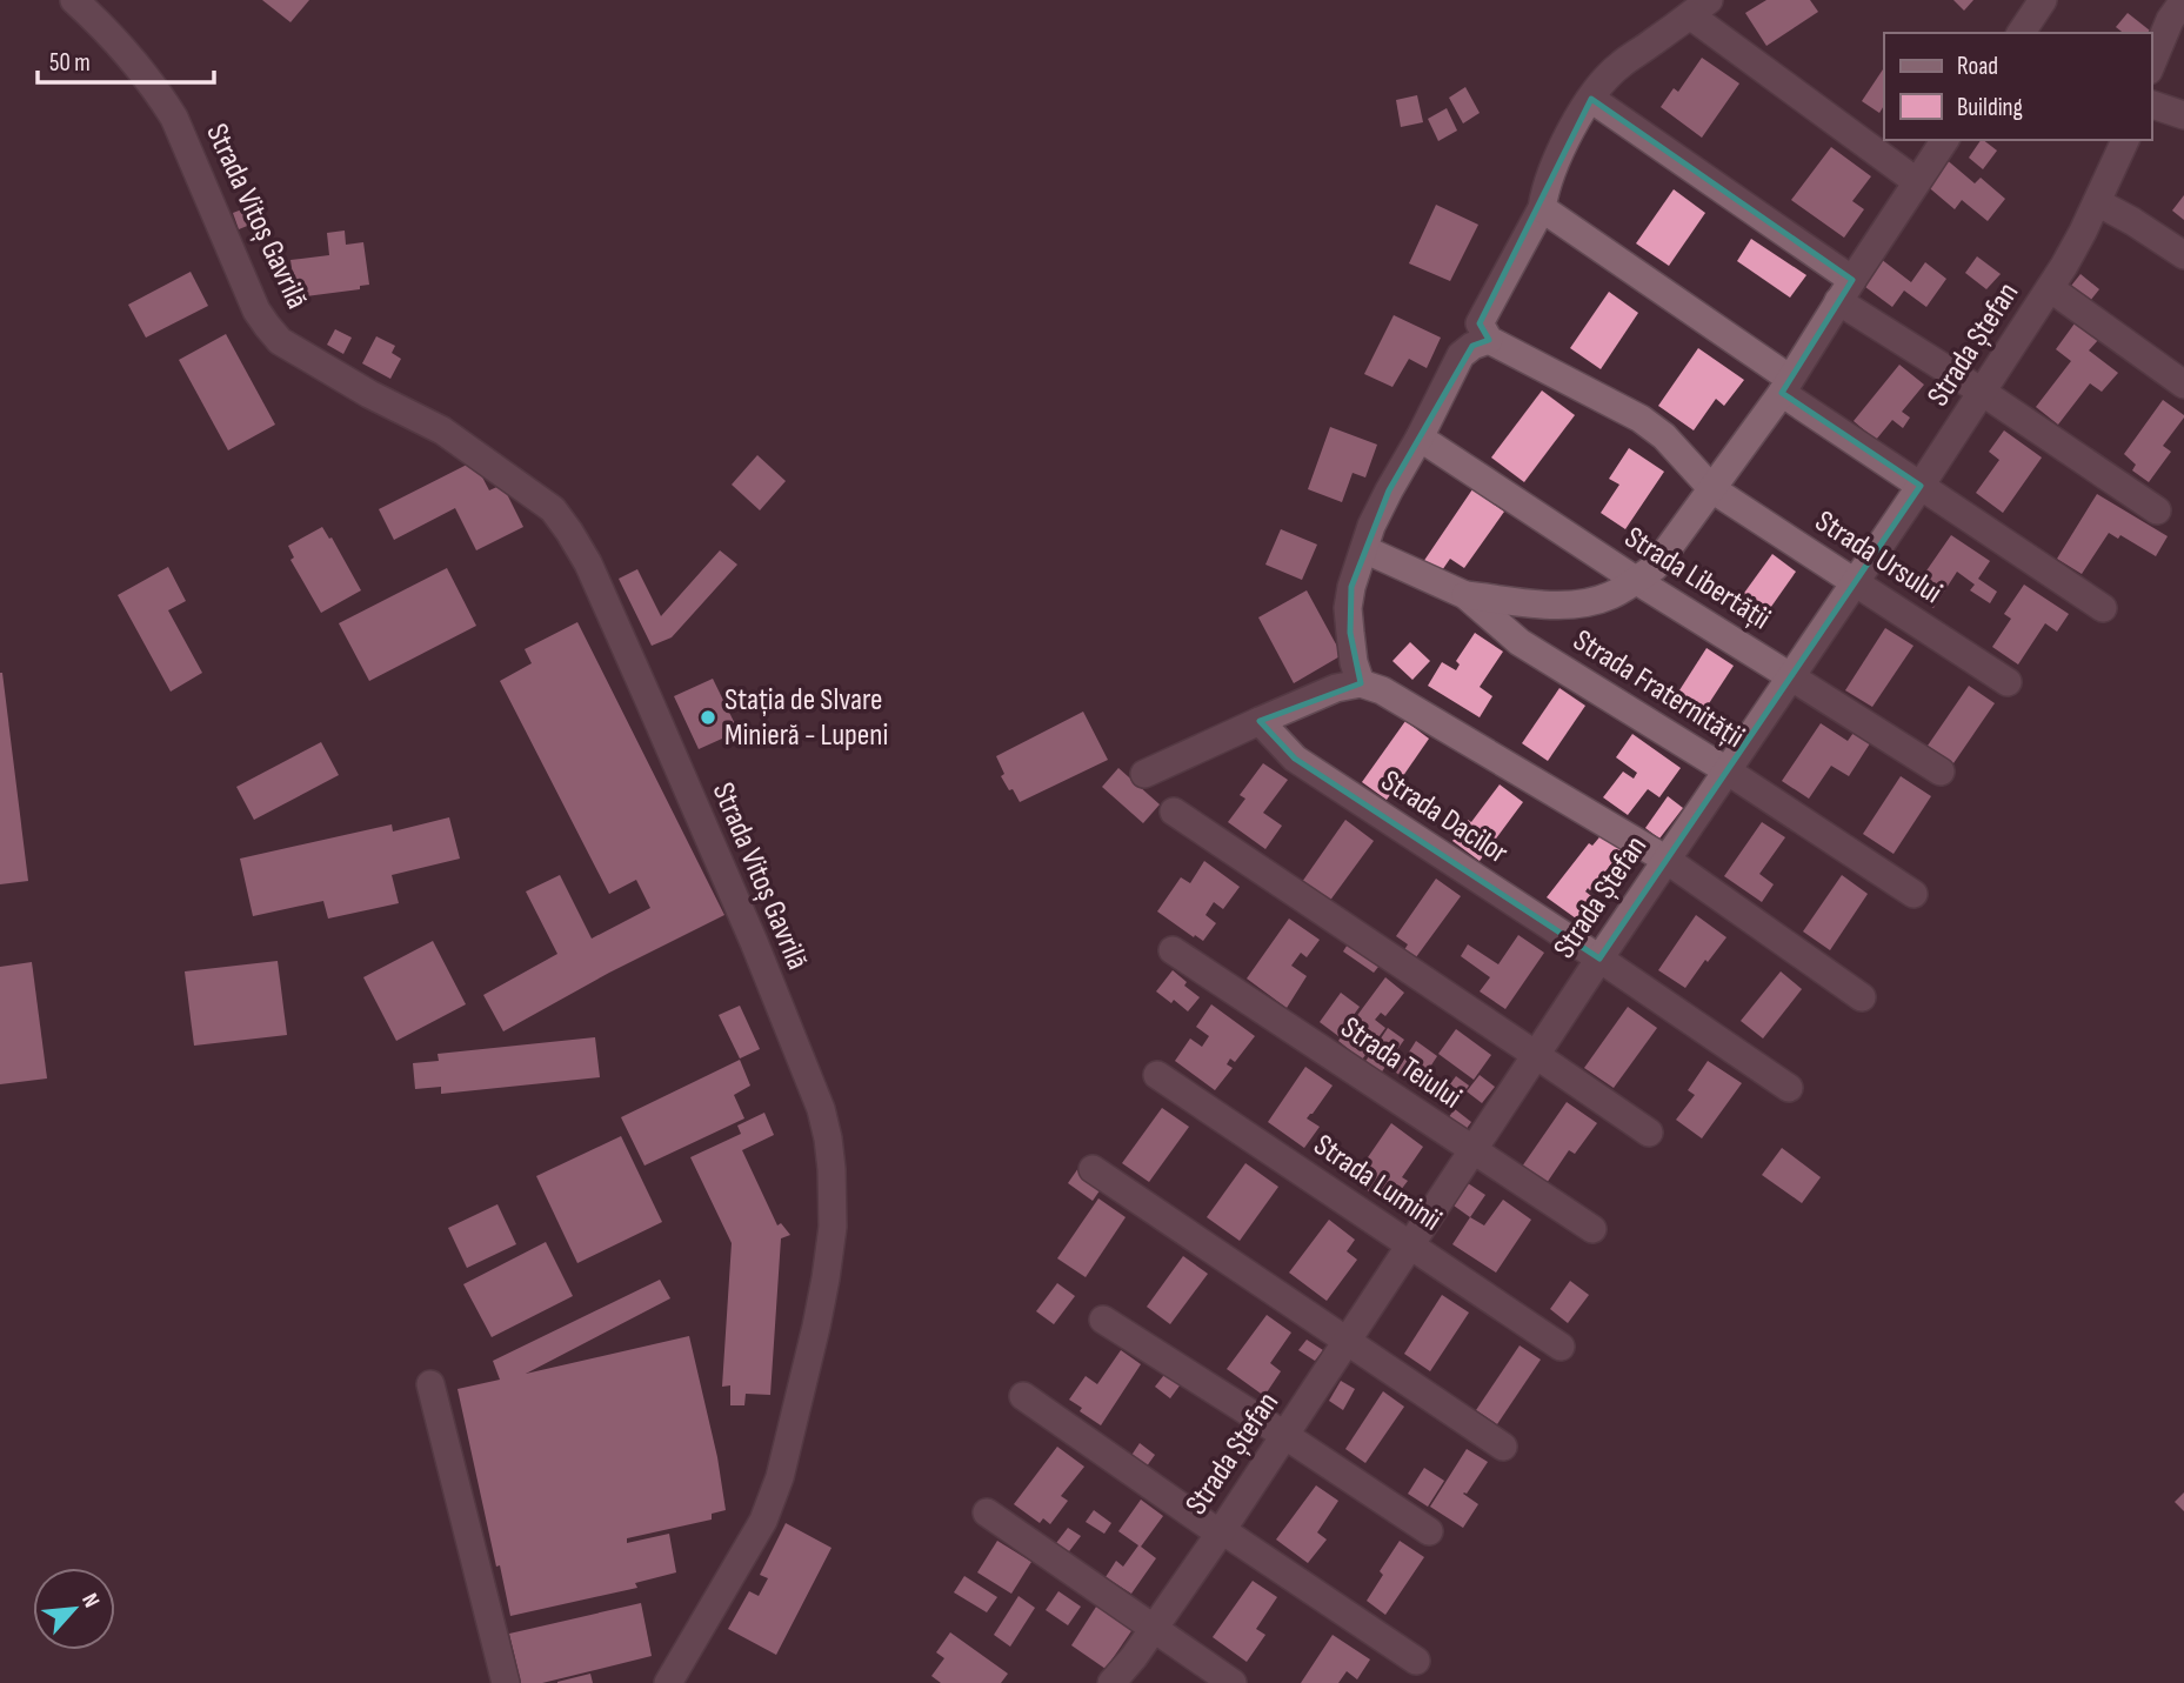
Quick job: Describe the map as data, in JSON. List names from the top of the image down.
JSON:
{
  "streets": {
    "street": [
      "Strada Vitoș Gavrilă",
      "Strada Ștefan",
      "Strada Ursului",
      "Strada Libertății",
      "Strada Fraternității",
      "Strada Dacilor",
      "Strada Teiului",
      "Strada Luminii"
    ]
  },
  "crossings": [
    ["Strada Ștefan", "Strada Ursului"],
    ["Strada Ștefan", "Strada Libertății"],
    ["Strada Ștefan", "Strada Fraternității"],
    ["Strada Ștefan", "Strada Dacilor"],
    ["Strada Ștefan", "Strada Teiului"],
    ["Strada Ștefan", "Strada Luminii"]
  ],
  "places": ["Stația de Slvare Minieră - Lupeni"],
  "legend": ["Road", "Building"],
  "scale_bar": "50 m",
  "north": "top right"
}
